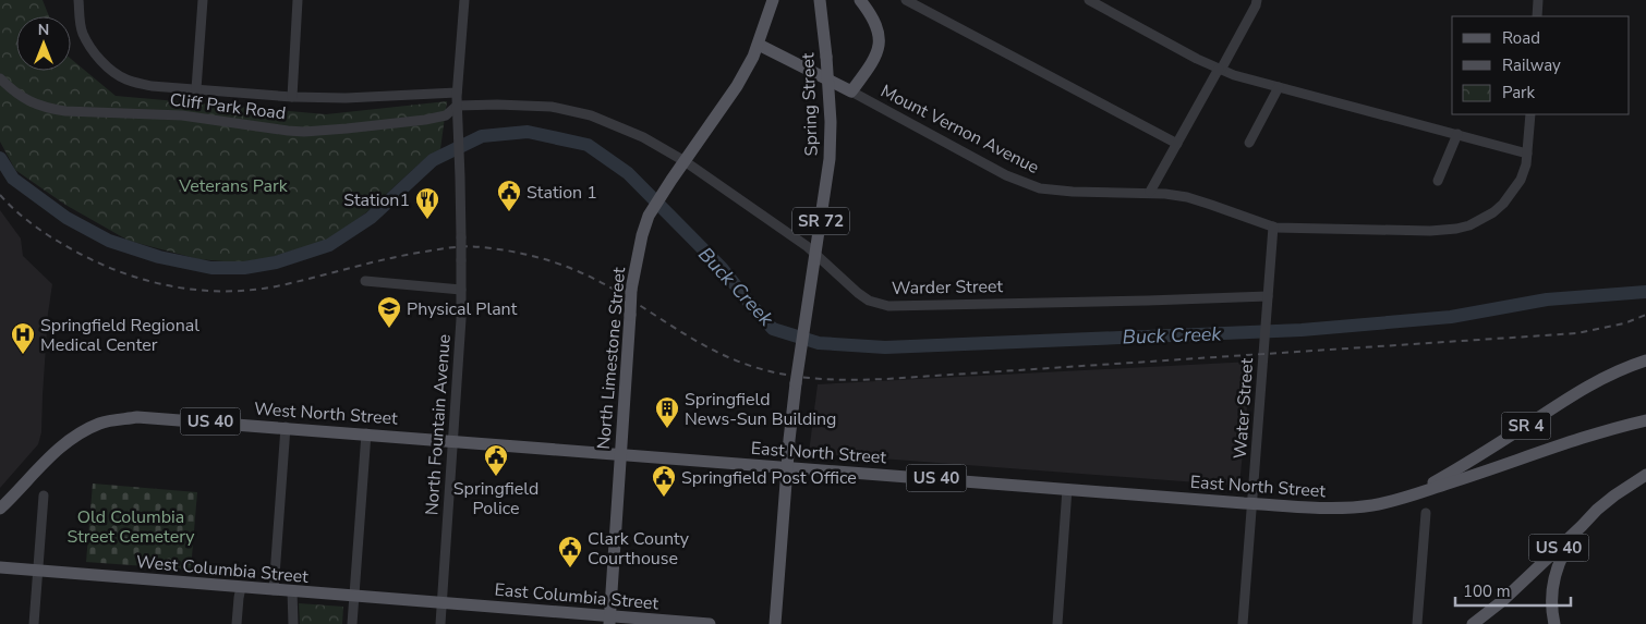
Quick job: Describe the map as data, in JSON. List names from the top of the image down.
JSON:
{
  "streets": {
    "main road": [
      "Spring Street",
      "Mount Vernon Avenue",
      "SR 72",
      "North Limestone Street",
      "West North Street",
      "US 40",
      "SR 4",
      "East North Street",
      "West Columbia Street",
      "East Columbia Street"
    ],
    "street": [
      "Cliff Park Road",
      "Warder Street",
      "Water Street",
      "North Fountain Avenue"
    ]
  },
  "crossings": [
    ["Spring Street", "SR 72"],
    ["Spring Street", "East North Street"],
    ["Cliff Park Road", "Warder Street"],
    ["Cliff Park Road", "North Fountain Avenue"],
    ["Mount Vernon Avenue", "North Limestone Street"],
    ["Mount Vernon Avenue", "Water Street"],
    ["SR 72", "East North Street"],
    ["Warder Street", "North Limestone Street"],
    ["Warder Street", "Water Street"],
    ["Warder Street", "North Fountain Avenue"],
    ["North Limestone Street", "East North Street"],
    ["North Limestone Street", "East Columbia Street"],
    ["Water Street", "East North Street"],
    ["West North Street", "North Fountain Avenue"],
    ["West North Street", "East North Street"],
    ["US 40", "SR 4"],
    ["US 40", "East North Street"],
    ["North Fountain Avenue", "East North Street"],
    ["North Fountain Avenue", "West Columbia Street"],
    ["North Fountain Avenue", "East Columbia Street"],
    ["SR 4", "East North Street"],
    ["West Columbia Street", "East Columbia Street"]
  ],
  "water": ["Buck Creek"],
  "parks": ["Veterans Park", "Old Columbia Street Cemetery"],
  "places": {
    "public building": [
      "Station 1",
      "Springfield Police",
      "Springfield Post Office",
      "Clark County Courthouse"
    ],
    "restaurant": ["Station1"],
    "school or university": ["Physical Plant"],
    "hospital": ["Springfield Regional Medical Center"],
    "building": ["Springfield News-Sun Building"]
  },
  "legend": ["Road", "Railway", "Park"],
  "scale_bar": "100 m",
  "north": "top"
}
